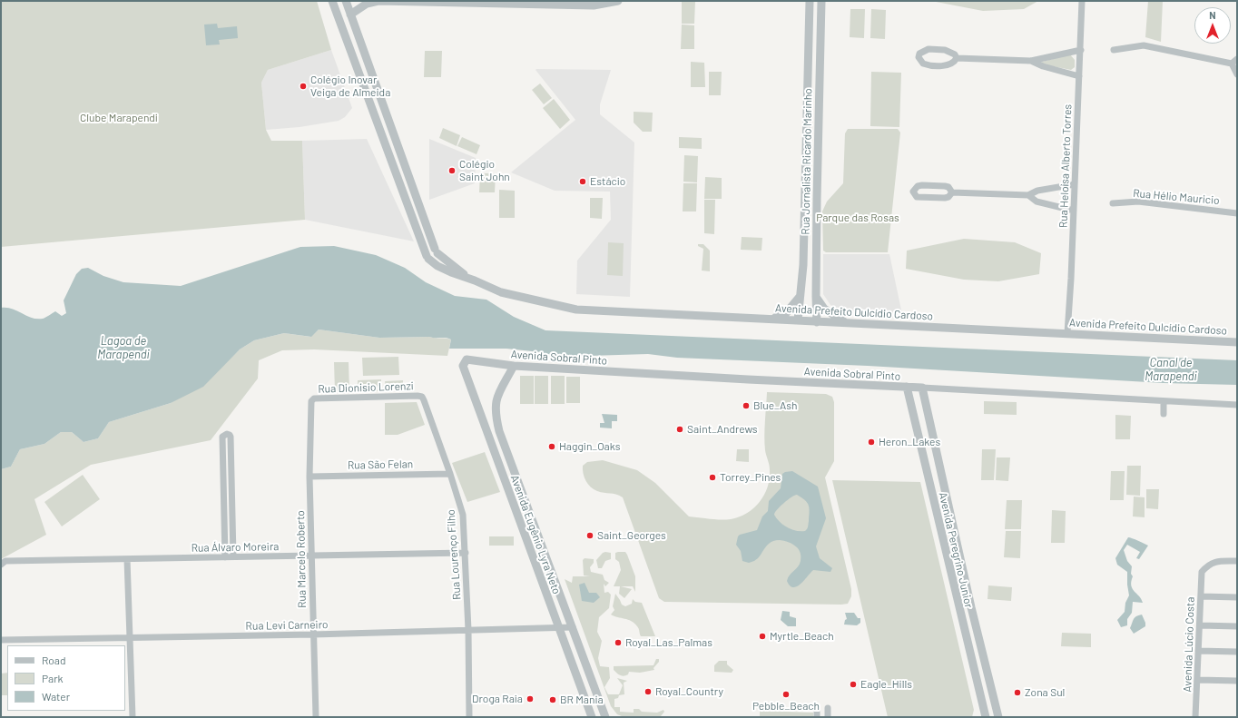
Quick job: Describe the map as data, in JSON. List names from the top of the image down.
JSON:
{
  "streets": {
    "street": [
      "Rua Jornalista Ricardo Marinho",
      "Rua Heloísa Alberto Torres",
      "Rua Hélio Mauricio",
      "Avenida Prefeito Dulcídio Cardoso",
      "Avenida Sobral Pinto",
      "Rua Dionisio Lorenzi",
      "Rua São Felan",
      "Avenida Eugênio Lyra Neto",
      "Rua Álvaro Moreira",
      "Avenida Peregrino Junior",
      "Rua Lourenço Filho",
      "Rua Marcelo Roberto",
      "Rua Levi Carneiro",
      "Avenida Lúcio Costa"
    ]
  },
  "crossings": [
    ["Rua Jornalista Ricardo Marinho", "Avenida Prefeito Dulcídio Cardoso"],
    ["Rua Heloísa Alberto Torres", "Avenida Prefeito Dulcídio Cardoso"],
    ["Avenida Sobral Pinto", "Avenida Eugênio Lyra Neto"],
    ["Avenida Sobral Pinto", "Avenida Peregrino Junior"],
    ["Rua Dionisio Lorenzi", "Rua Lourenço Filho"],
    ["Rua Dionisio Lorenzi", "Rua Marcelo Roberto"],
    ["Rua São Felan", "Rua Lourenço Filho"],
    ["Rua São Felan", "Rua Marcelo Roberto"],
    ["Avenida Eugênio Lyra Neto", "Rua Levi Carneiro"],
    ["Rua Álvaro Moreira", "Rua Lourenço Filho"],
    ["Rua Álvaro Moreira", "Rua Marcelo Roberto"],
    ["Rua Lourenço Filho", "Rua Levi Carneiro"],
    ["Rua Marcelo Roberto", "Rua Levi Carneiro"]
  ],
  "water": ["Lagoa de Marapendi", "Canal de Marapendi"],
  "parks": ["Clube Marapendi", "Parque das Rosas"],
  "places": [
    "Colégio Inovar Veiga de Almeida",
    "Colégio Saint John",
    "Estácio",
    "Blue_Ash",
    "Saint_Andrews",
    "Heron_Lakes",
    "Haggin_Oaks",
    "Torrey_Pines",
    "Saint_Georges",
    "Myrtle_Beach",
    "Royal_Las_Palmas",
    "Eagle_Hills",
    "Royal_Country",
    "Zona Sul",
    "Pebble_Beach",
    "Droga Raia",
    "BR Mania"
  ],
  "legend": ["Road", "Park", "Water"],
  "north": "top"
}
